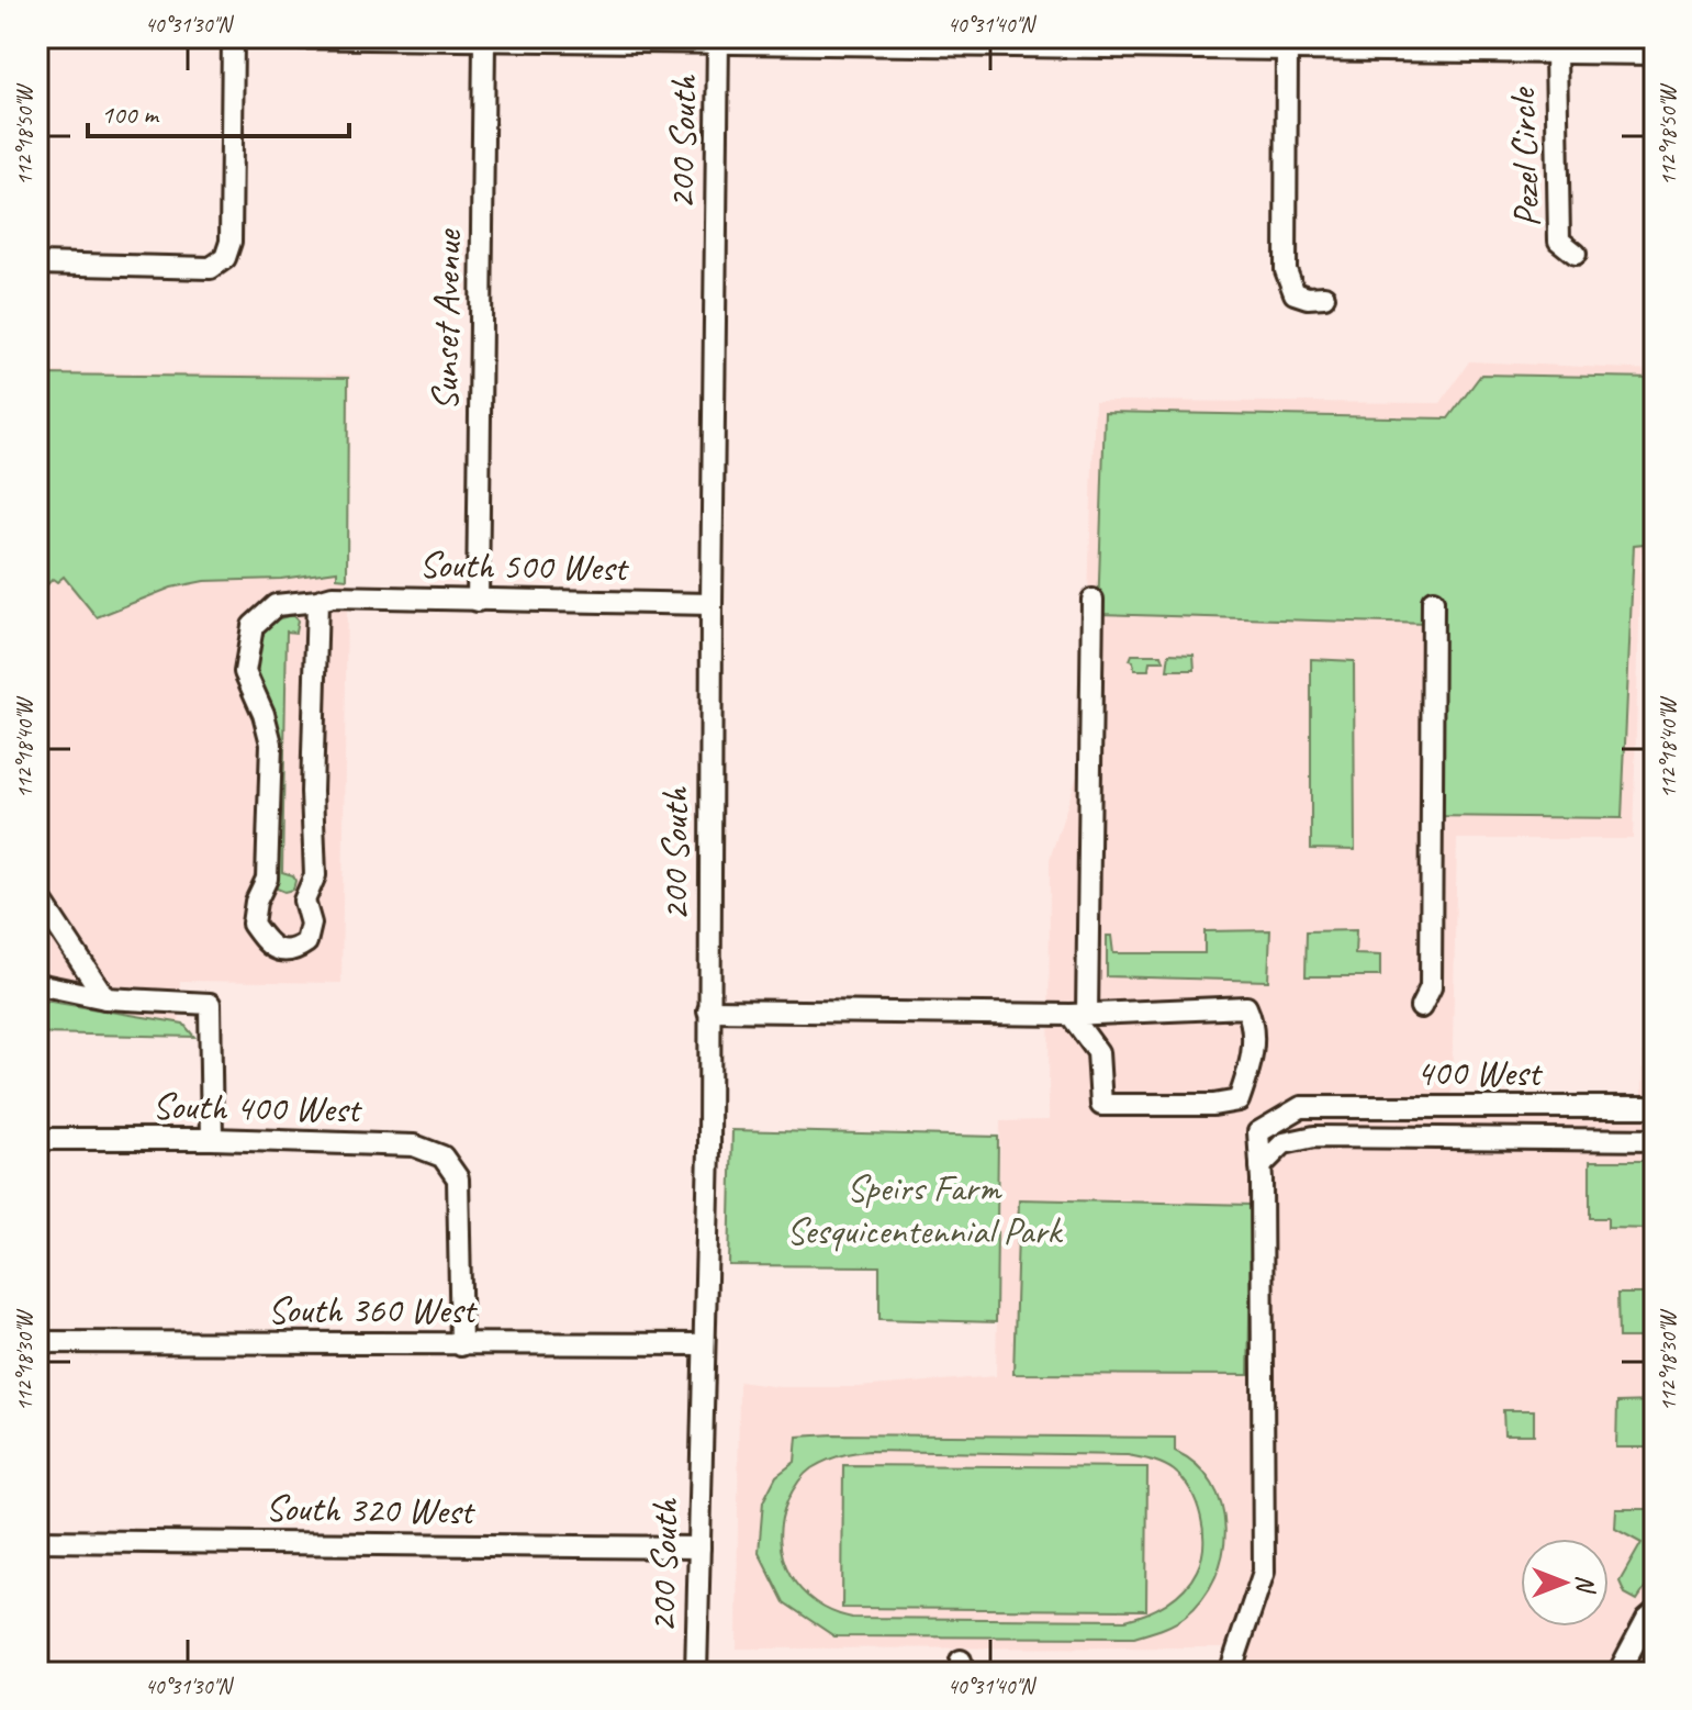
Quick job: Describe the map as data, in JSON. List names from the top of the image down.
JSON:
{
  "streets": {
    "street": [
      "200 South",
      "Pezel Circle",
      "Sunset Avenue",
      "South 500 West",
      "400 West",
      "South 400 West",
      "South 360 West",
      "South 320 West"
    ]
  },
  "crossings": [
    ["200 South", "South 500 West"],
    ["200 South", "South 360 West"],
    ["200 South", "South 320 West"],
    ["Sunset Avenue", "South 500 West"],
    ["South 400 West", "South 360 West"]
  ],
  "parks": ["Speirs Farm Sesquicentennial Park"],
  "scale_bar": "100 m",
  "north": "right",
  "coordinates": [
    "40°31'30\"N",
    "40°31'40\"N",
    "112°18'50\"W",
    "112°18'40\"W",
    "112°18'30\"W"
  ]
}
